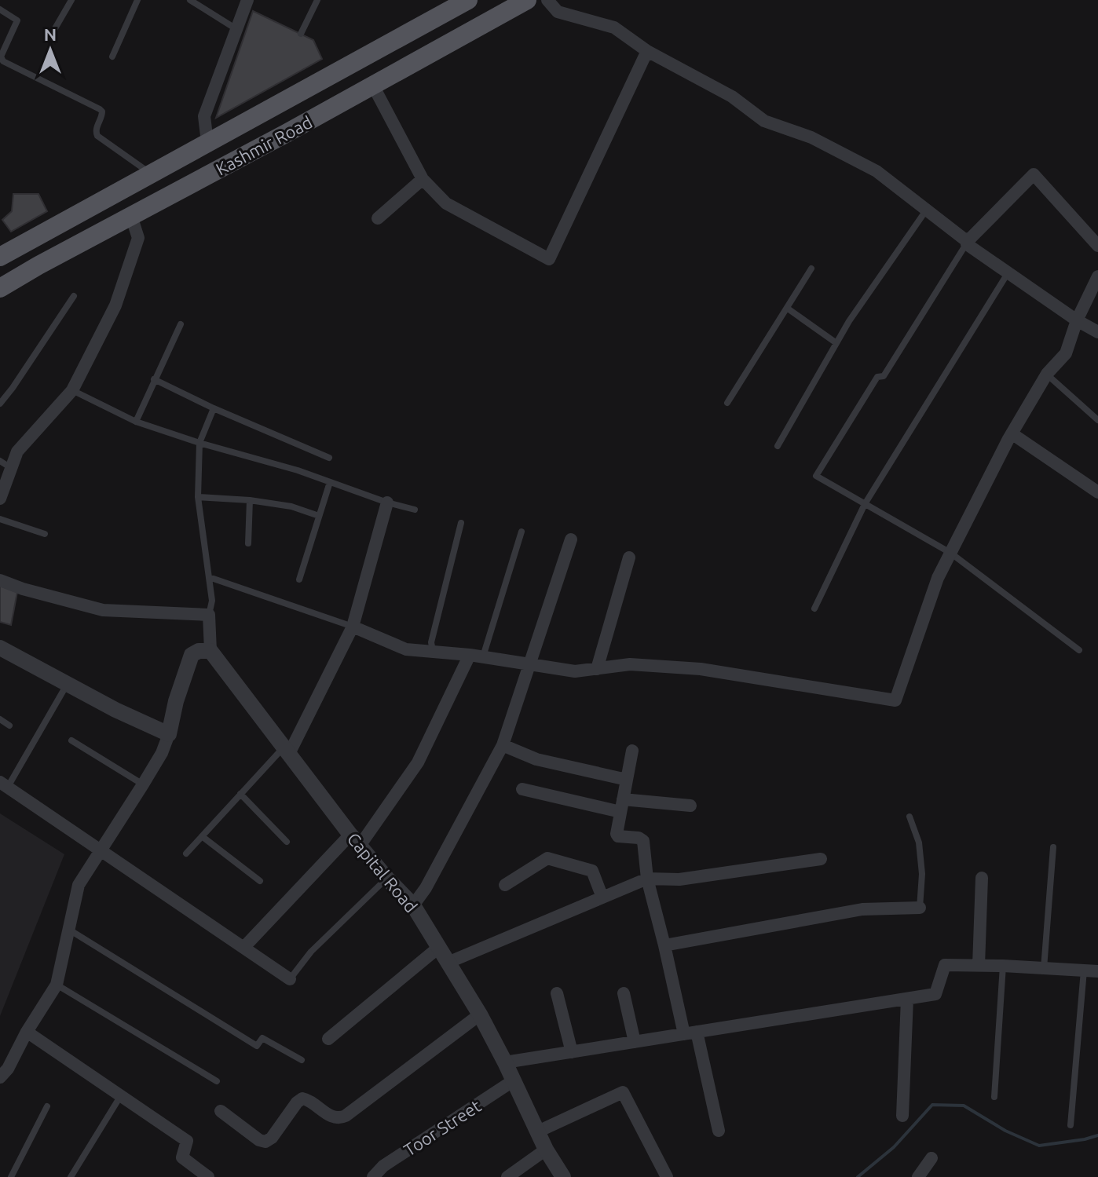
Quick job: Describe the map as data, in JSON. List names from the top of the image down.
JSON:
{
  "streets": {
    "main road": ["Kashmir Road"],
    "street": ["Capital Road", "Toor Street"]
  },
  "crossings": [
    ["Capital Road", "Toor Street"]
  ],
  "north": "top"
}
